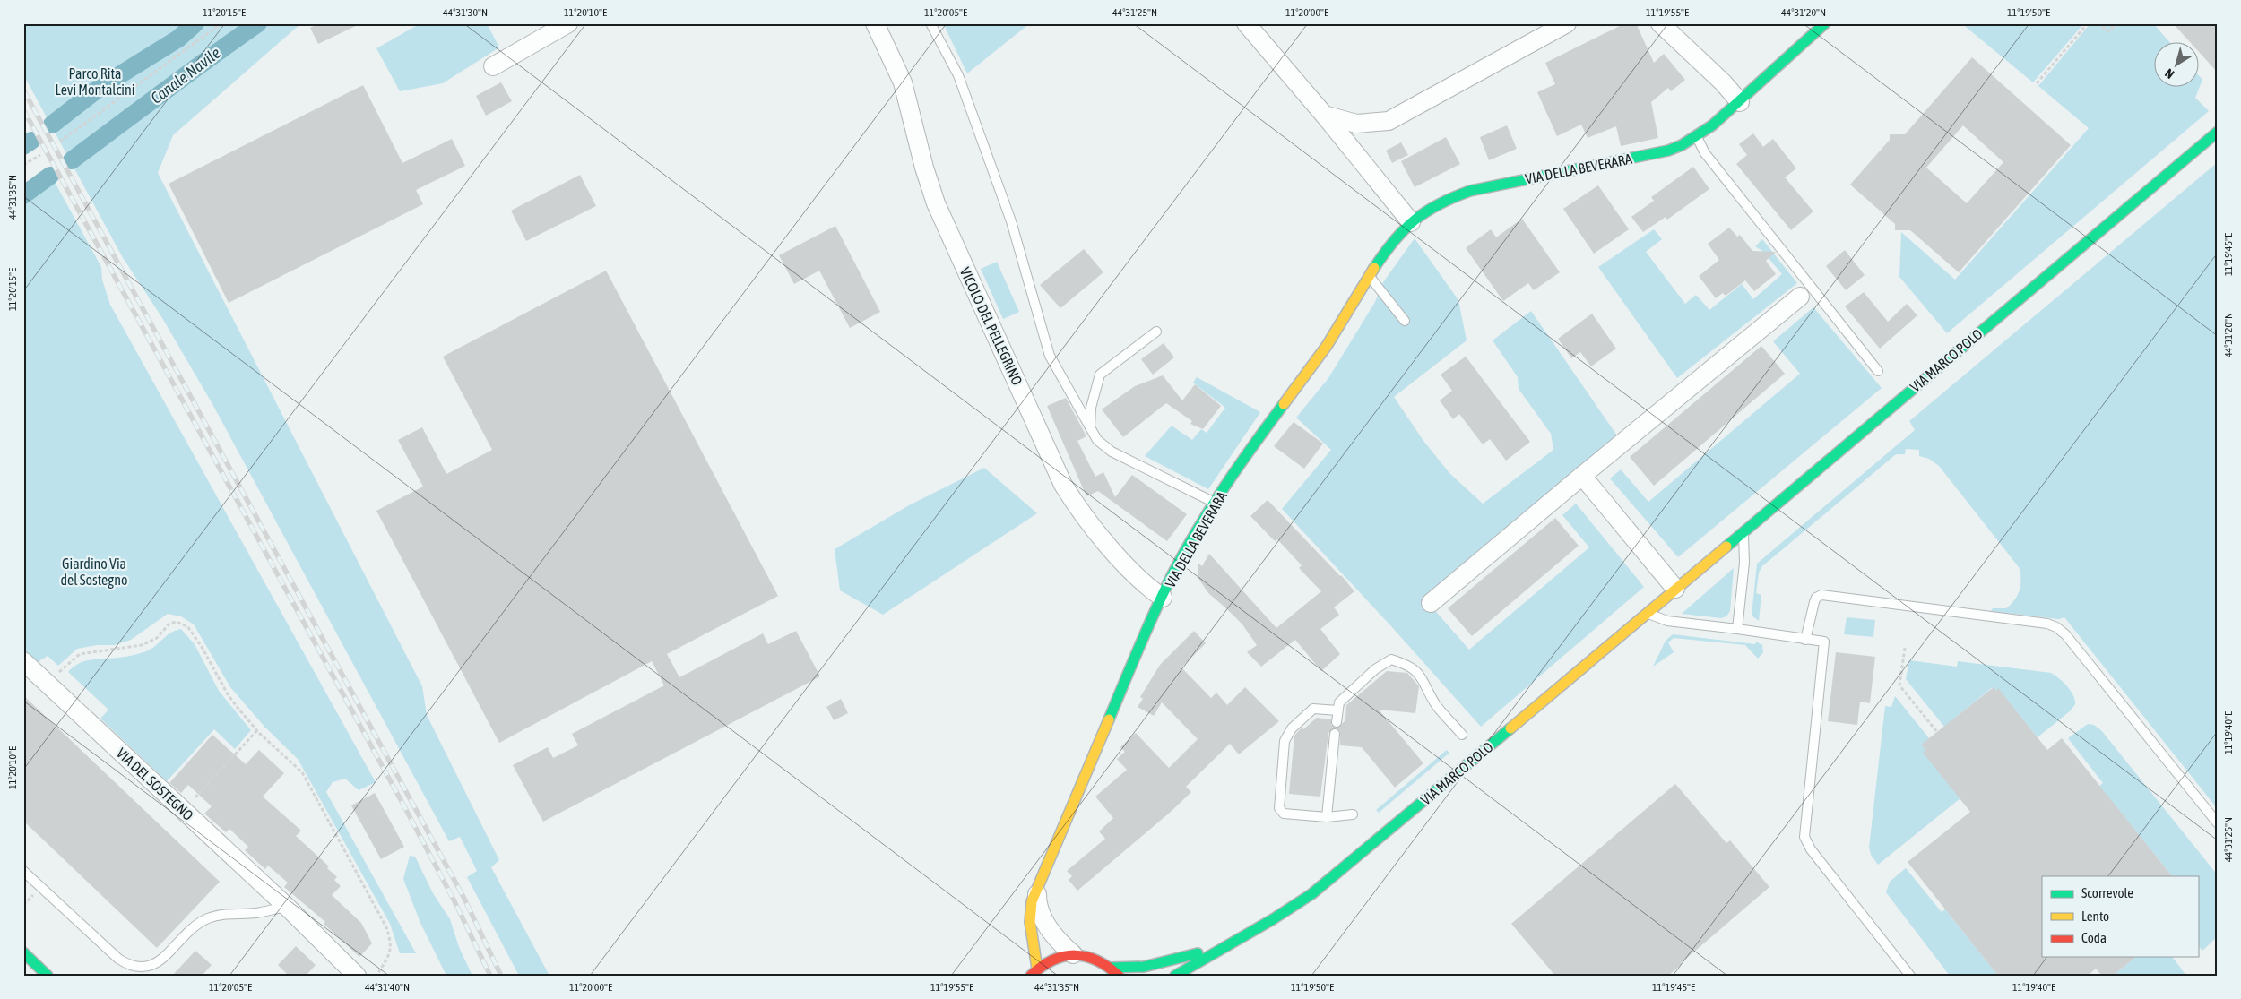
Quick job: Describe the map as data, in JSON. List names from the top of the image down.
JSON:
{
  "streets": {
    "main road": ["VIA DELLA BEVERARA", "VIA MARCO POLO"],
    "street": ["VICOLO DEL PELLEGRINO", "VIA DEL SOSTEGNO"]
  },
  "crossings": [
    ["VIA DELLA BEVERARA", "VICOLO DEL PELLEGRINO"]
  ],
  "water": ["Canale Navile"],
  "parks": ["Parco Rita Levi Montalcini", "Giardino Via del Sostegno"],
  "legend": ["Scorrevole", "Lento", "Coda"],
  "north": "bottom left",
  "coordinates": [
    "11°20'15\"E",
    "44°31'30\"N",
    "11°20'10\"E",
    "11°20'05\"E",
    "44°31'25\"N",
    "11°20'00\"E",
    "11°19'55\"E",
    "44°31'20\"N",
    "11°19'50\"E",
    "44°31'35\"N",
    "11°19'45\"E",
    "11°19'40\"E",
    "44°31'40\"N"
  ]
}
